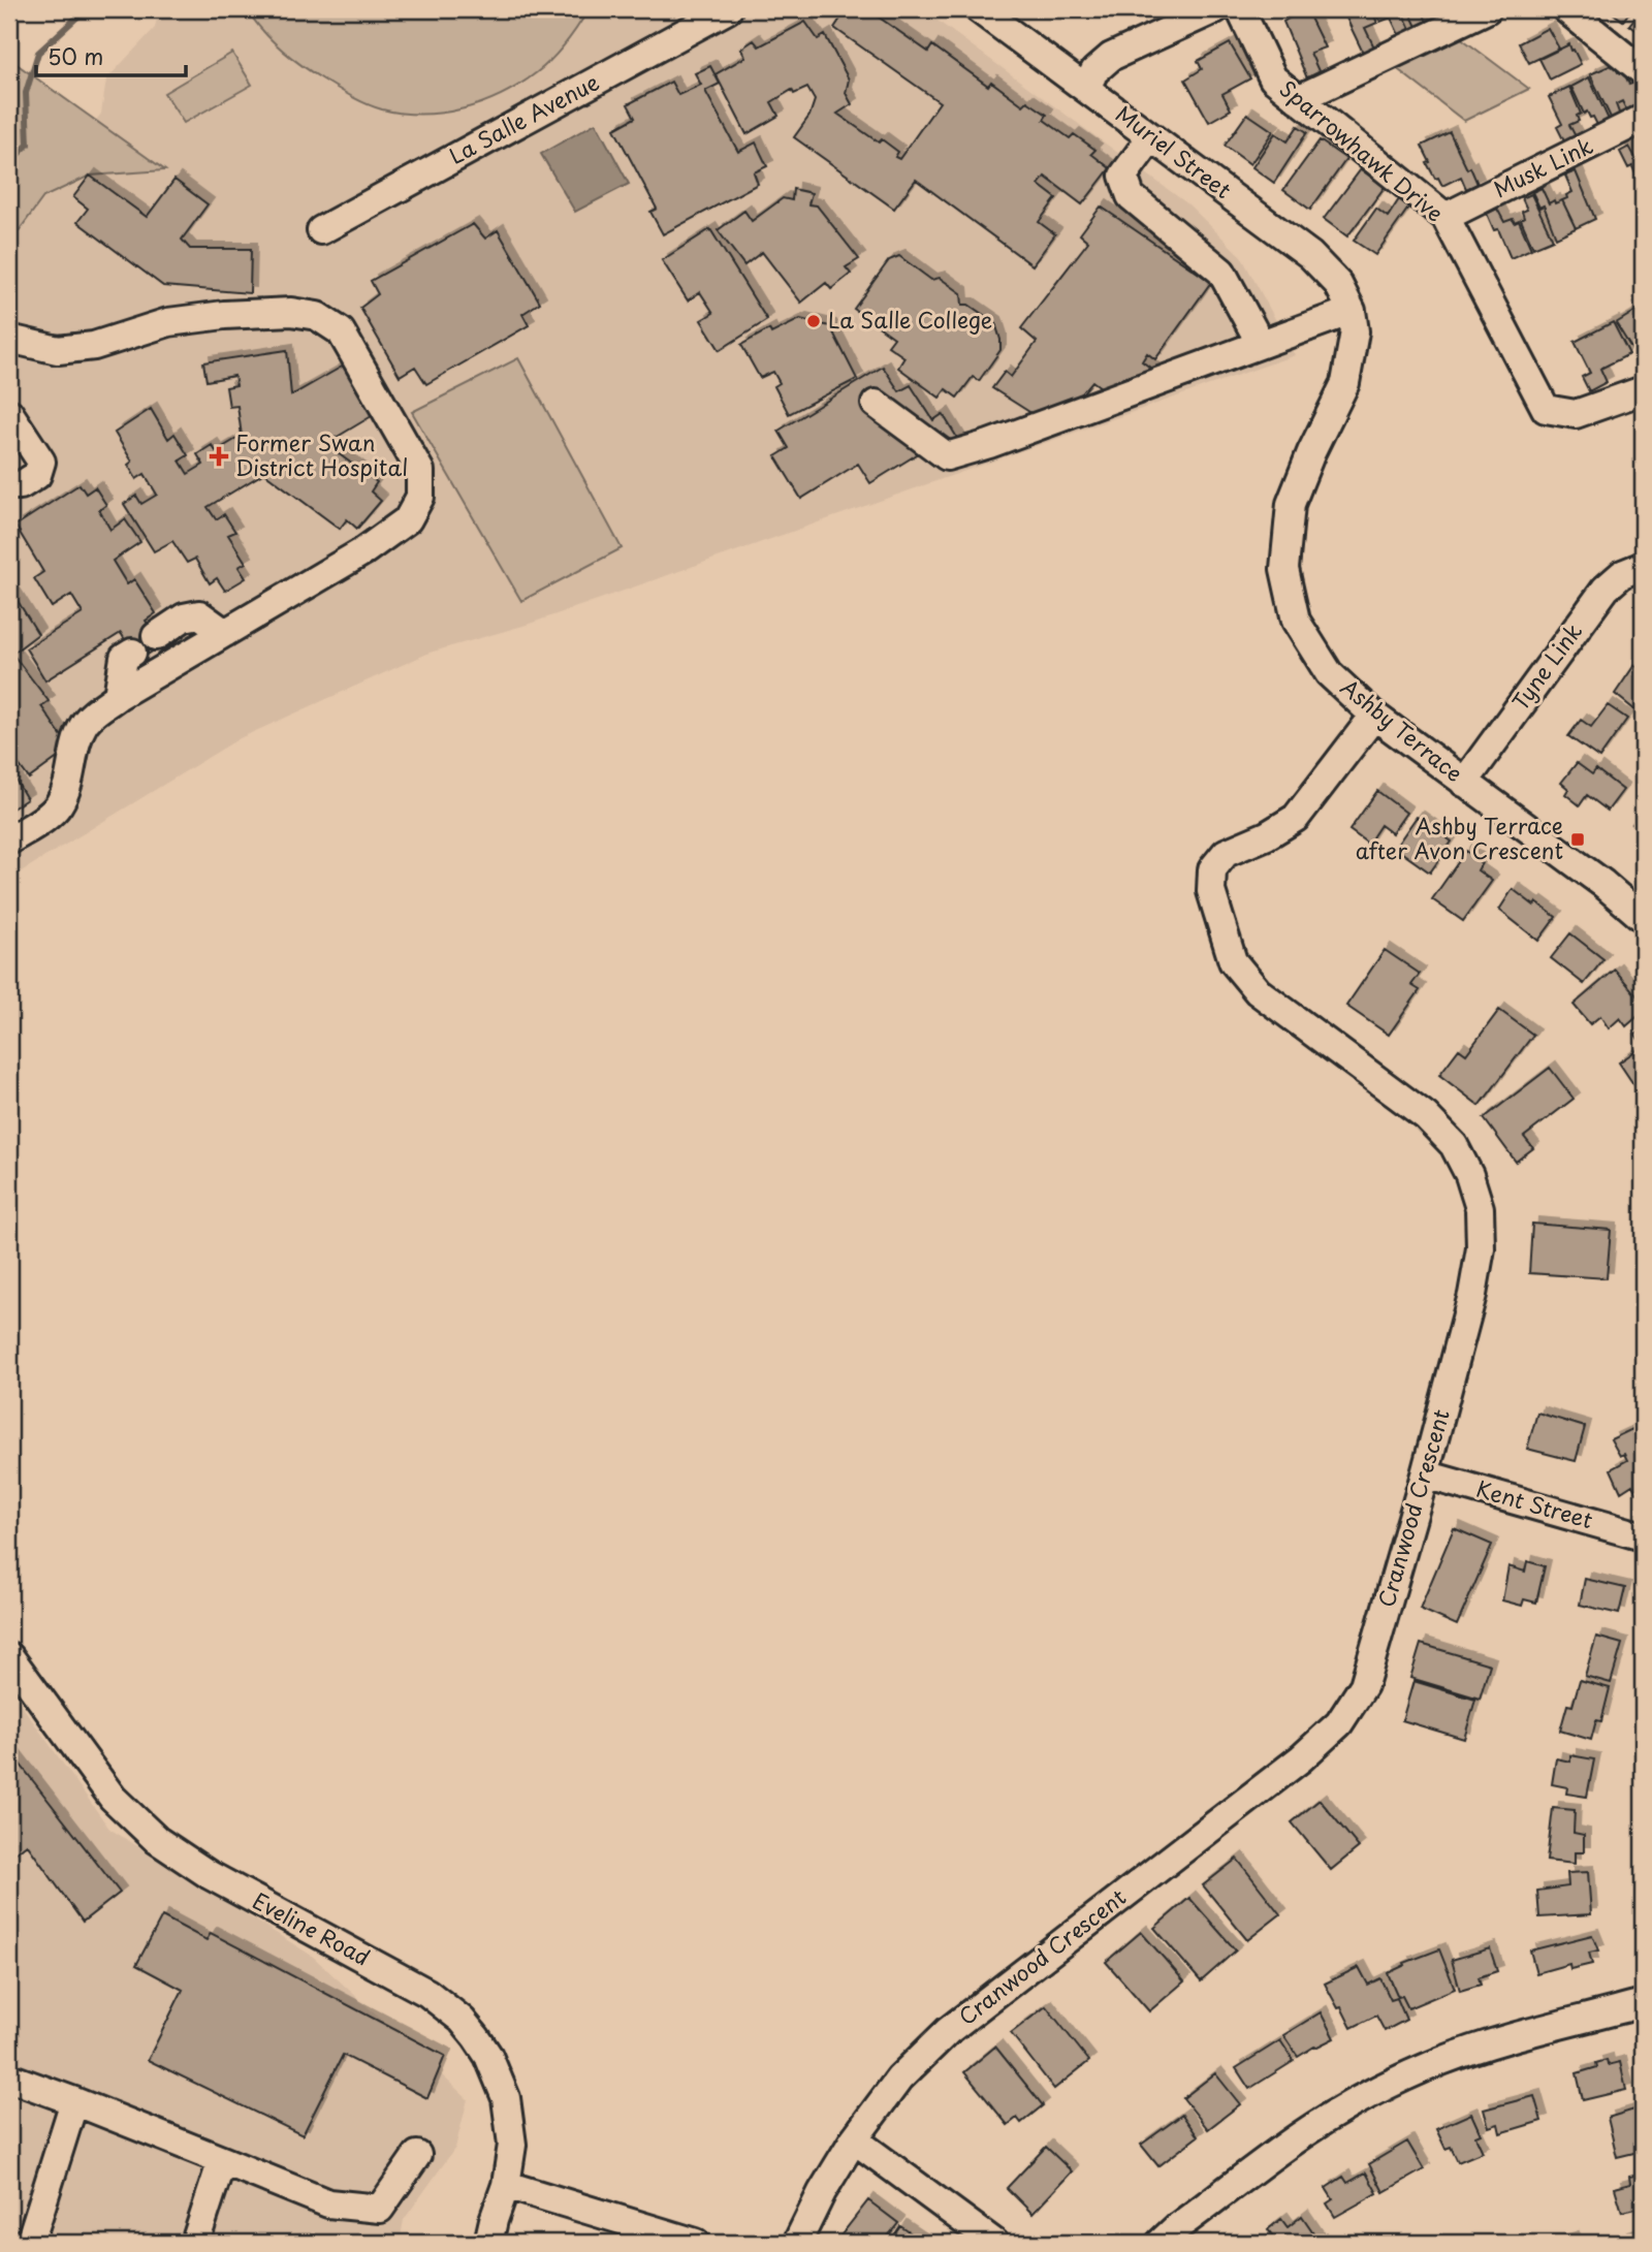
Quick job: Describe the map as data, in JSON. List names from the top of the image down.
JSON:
{
  "streets": {
    "street": [
      "La Salle Avenue",
      "Sparrowhawk Drive",
      "Muriel Street",
      "Musk Link",
      "Tyne Link",
      "Ashby Terrace",
      "Kent Street",
      "Cranwood Crescent",
      "Eveline Road"
    ]
  },
  "crossings": [
    ["Sparrowhawk Drive", "Musk Link"],
    ["Muriel Street", "Ashby Terrace"],
    ["Tyne Link", "Ashby Terrace"],
    ["Ashby Terrace", "Cranwood Crescent"],
    ["Kent Street", "Cranwood Crescent"]
  ],
  "places": {
    "other": ["La Salle College"],
    "health": ["Former Swan District Hospital"],
    "transit": ["Ashby Terrace after Avon Crescent"]
  },
  "scale_bar": "50 m"
}
